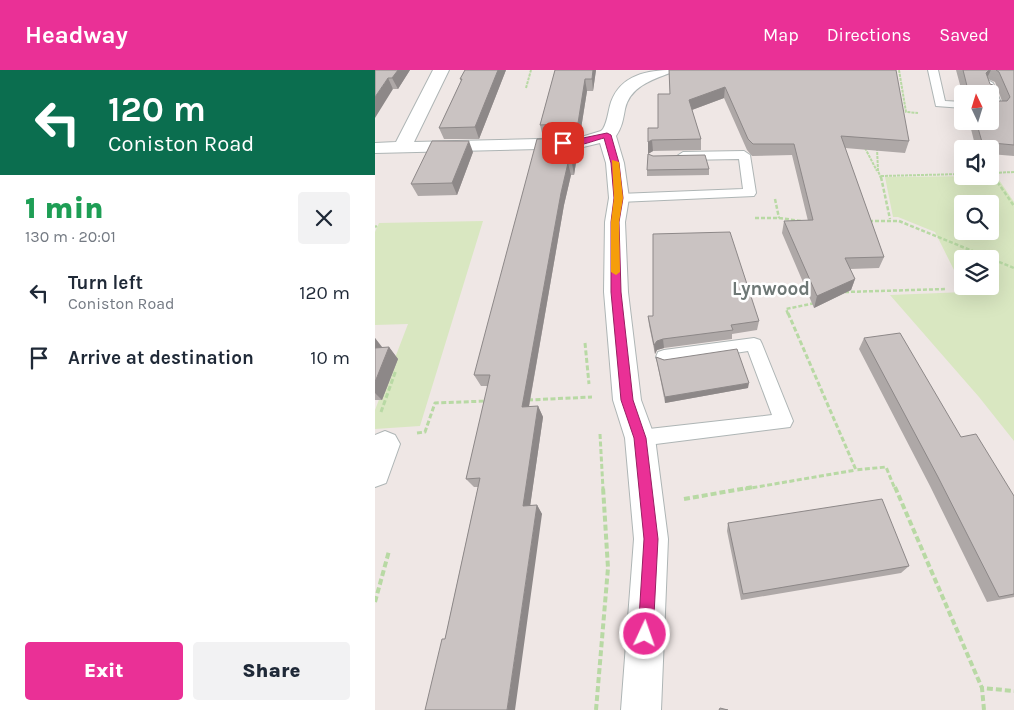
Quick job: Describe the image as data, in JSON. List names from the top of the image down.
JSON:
{
  "districts": ["Lynwood"],
  "north": "top",
  "page": {
    "header": "Headway",
    "nav": ["Map", "Directions", "Saved"],
    "turn": ["120 m", "Coniston Road"],
    "heading": ["1 min", "130 m · 20:01"],
    "list": [
      {
        "name": "Turn left",
        "note": "Coniston Road",
        "value": "120 m"
      },
      {
        "name": "Arrive at destination",
        "value": "10 m"
      }
    ],
    "buttons": ["Exit", "Share"]
  }
}
